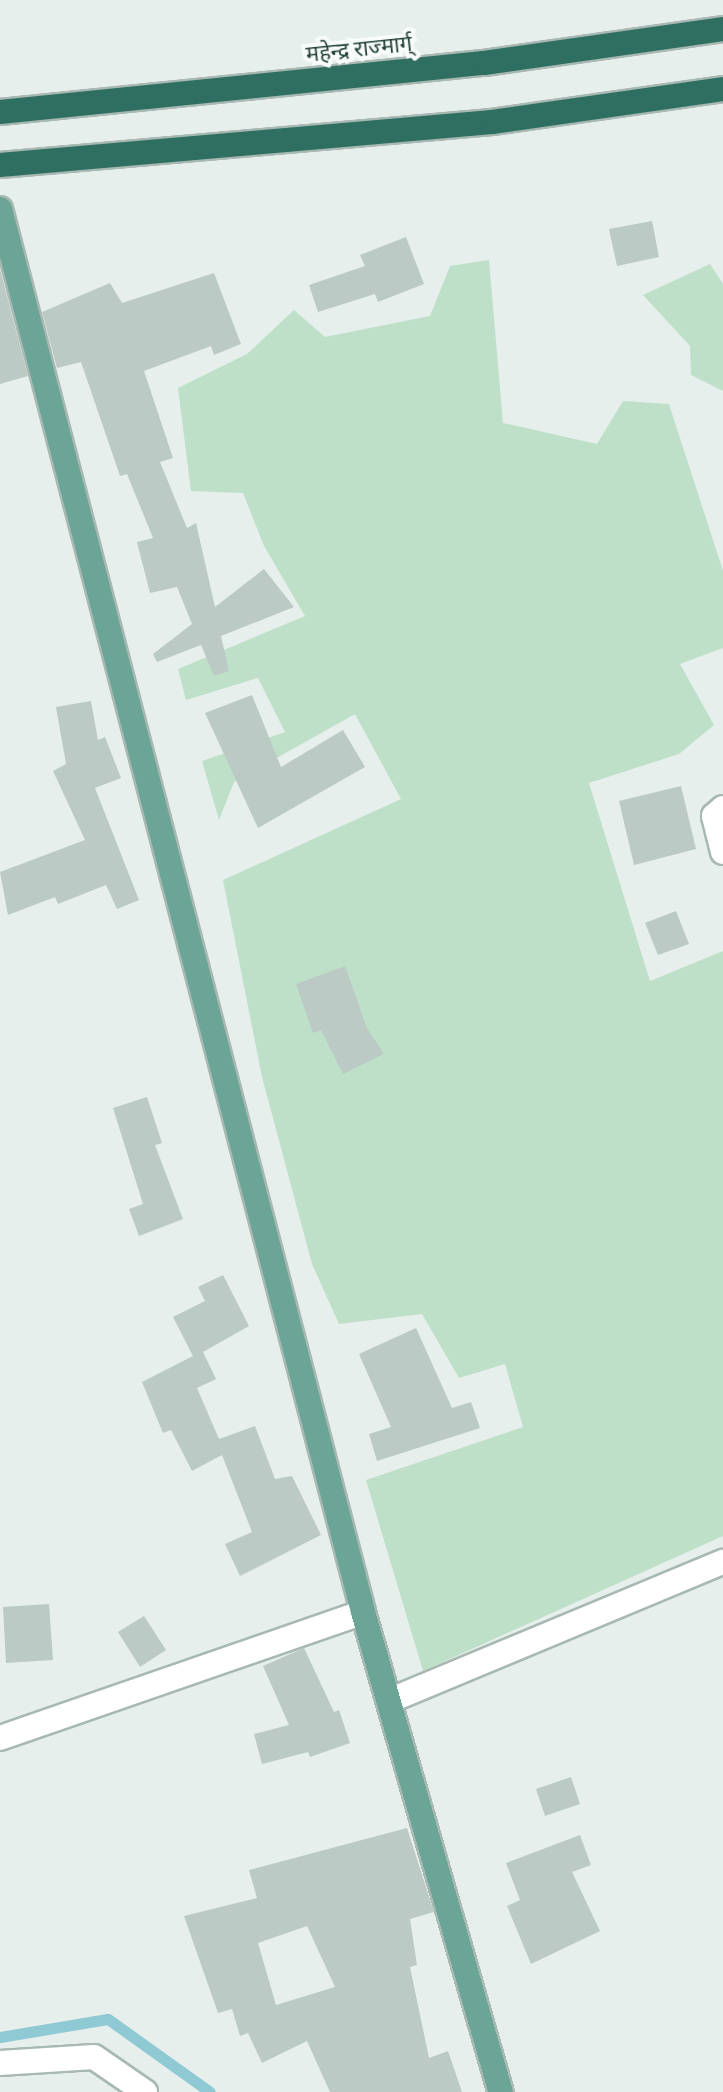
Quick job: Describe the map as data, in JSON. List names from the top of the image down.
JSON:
{
  "streets": {
    "highway": ["महेन्द्र राज्मार्ग्"]
  }
}
